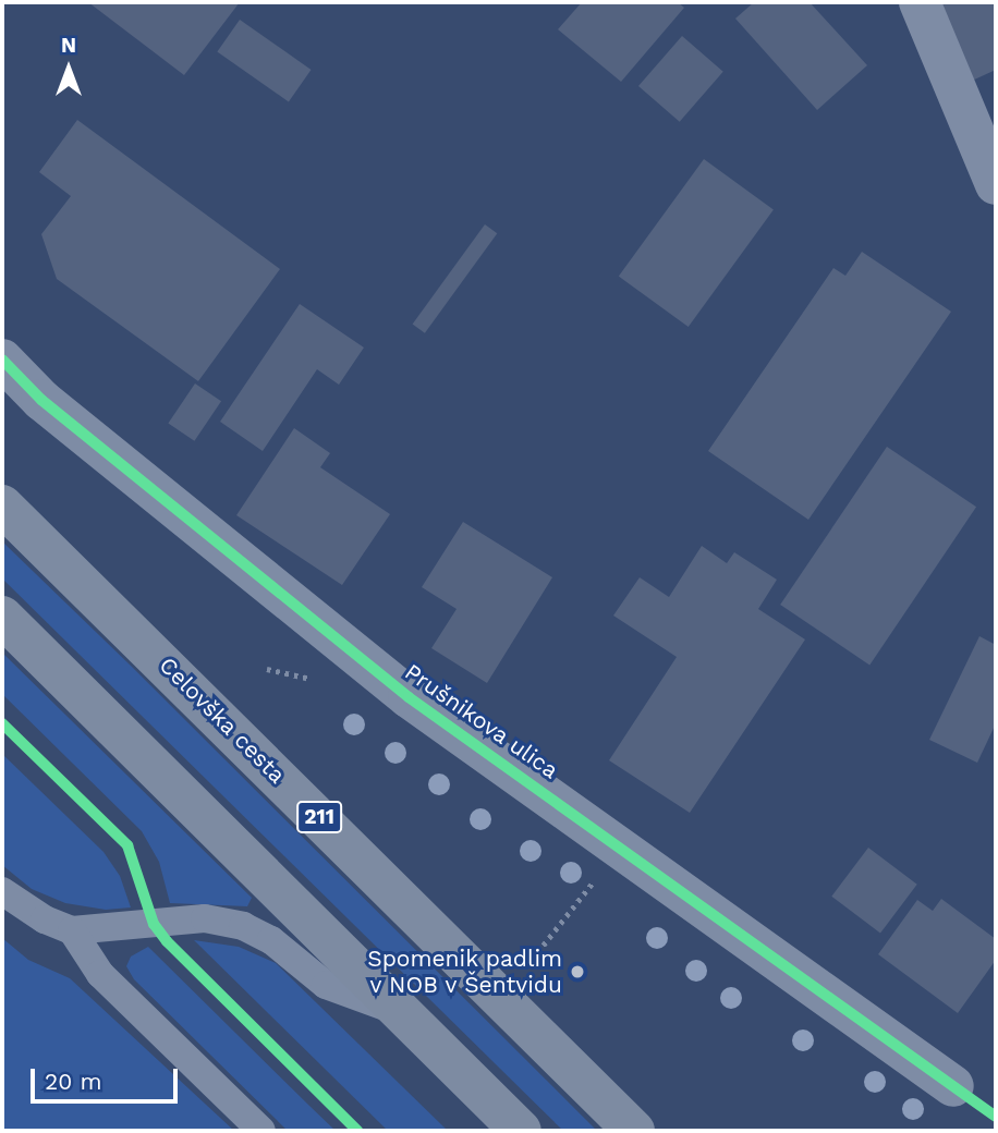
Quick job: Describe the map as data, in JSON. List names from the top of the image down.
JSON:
{
  "streets": {
    "main road": ["Celovška cesta", "211"],
    "street": ["Prušnikova ulica"]
  },
  "places": ["Spomenik padlim v NOB v Šentvidu"],
  "scale_bar": "20 m",
  "north": "top"
}
